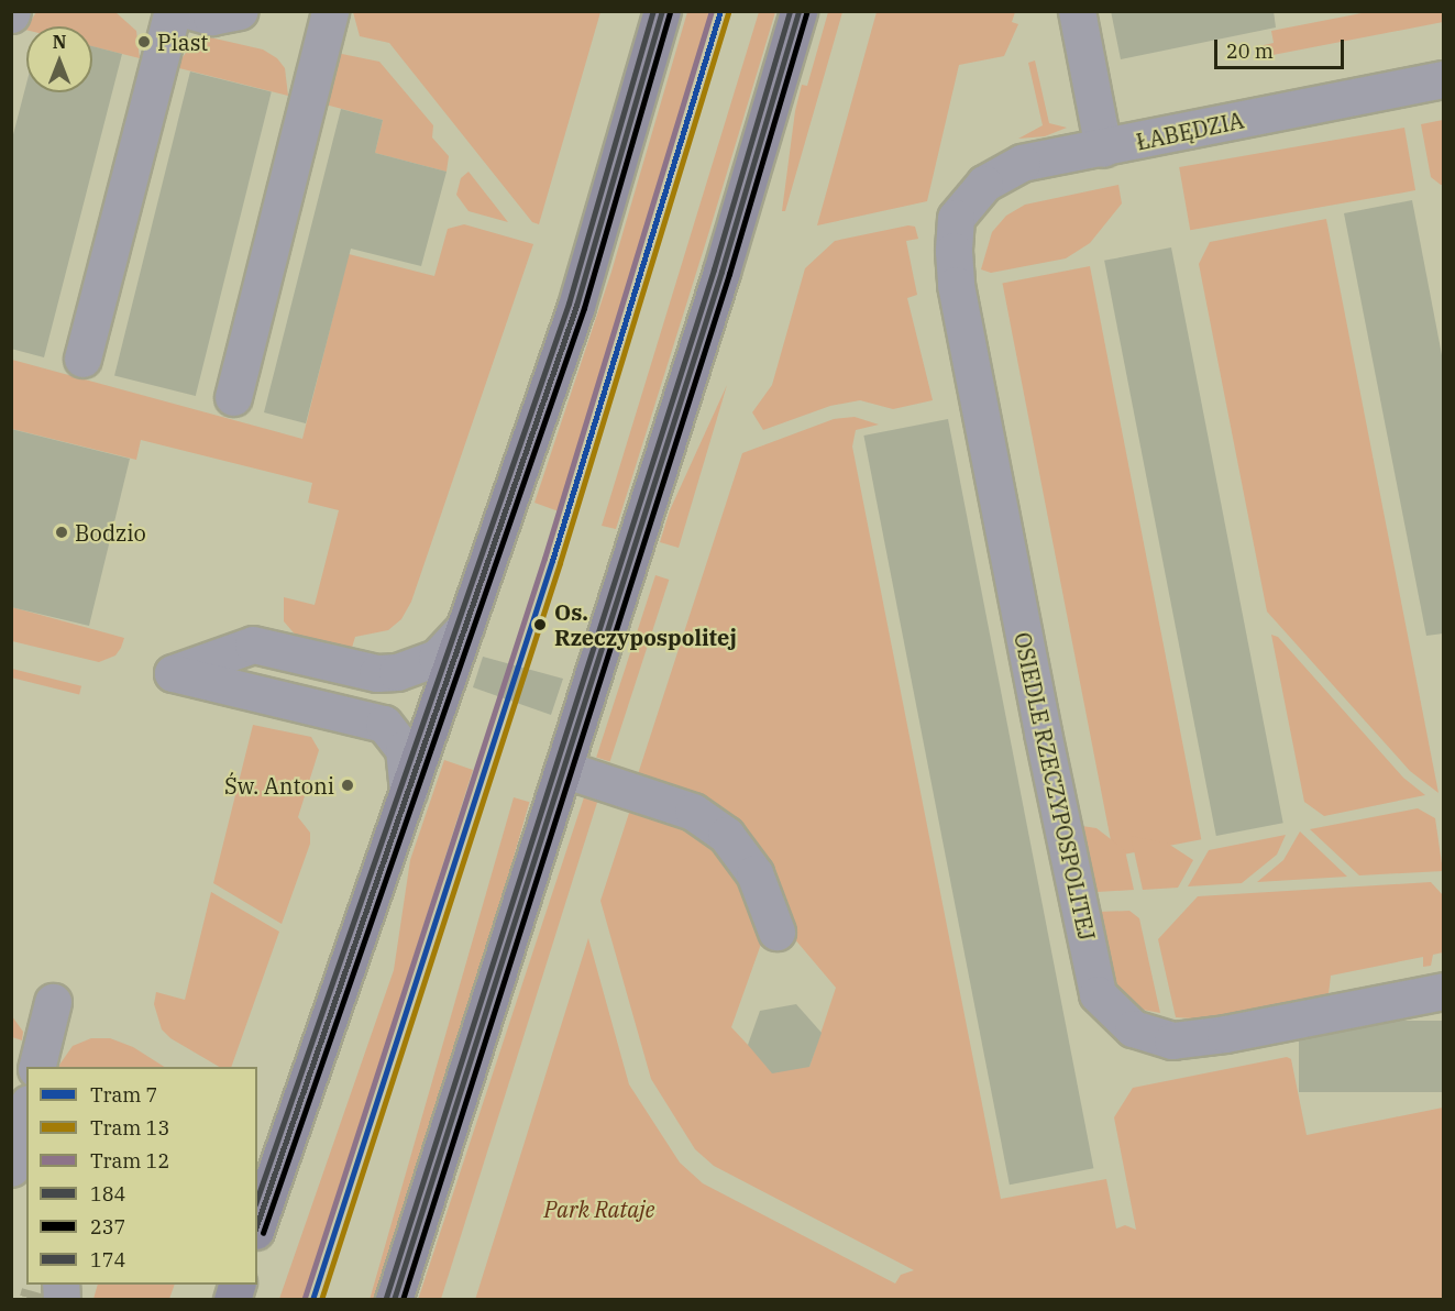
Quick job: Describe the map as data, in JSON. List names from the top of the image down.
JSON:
{
  "streets": {
    "street": ["ŁABĘDZIA", "OSIEDLE RZECZYPOSPOLITEJ"]
  },
  "crossings": [
    ["ŁABĘDZIA", "OSIEDLE RZECZYPOSPOLITEJ"]
  ],
  "parks": ["Park Rataje"],
  "places": [
    "Piast",
    "Bodzio",
    "Os. Rzeczypospolitej",
    "Św. Antoni"
  ],
  "lines": [
    "tram line 7",
    "tram line 12",
    "transit line 184",
    "transit line 174",
    "tram line 13",
    "transit line 237"
  ],
  "legend": [
    "Tram 7",
    "Tram 13",
    "Tram 12",
    "184",
    "237",
    "174"
  ],
  "scale_bar": "20 m",
  "north": "top"
}
